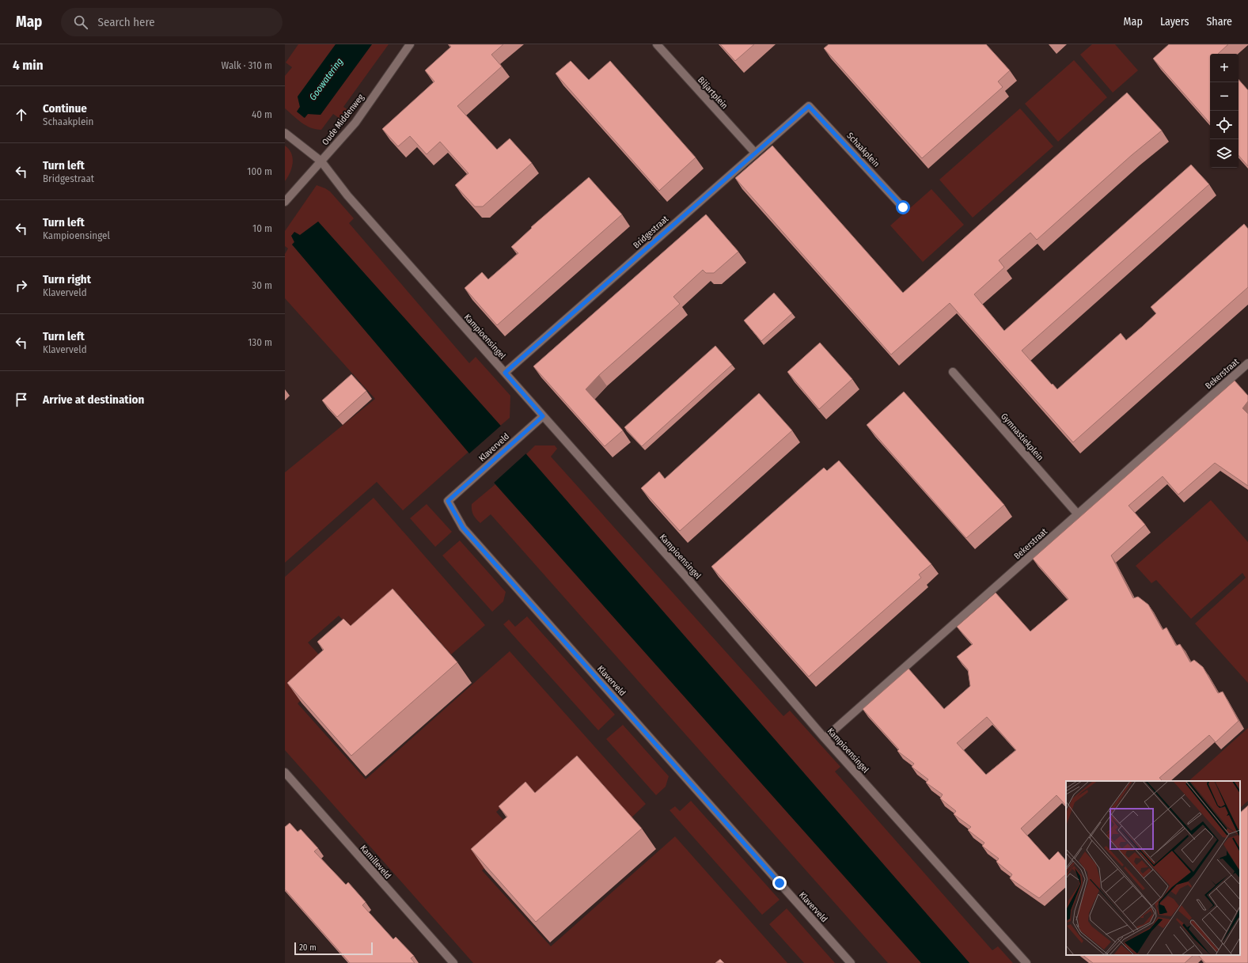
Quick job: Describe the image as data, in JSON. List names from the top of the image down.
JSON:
{
  "streets": {
    "street": [
      "Biljartplein",
      "Oude Middenweg",
      "Schaakplein",
      "Bridgestraat",
      "Kampioensingel",
      "Bekerstraat",
      "Gymnastiekplein",
      "Klaverveld",
      "Kamilleveld"
    ]
  },
  "crossings": [
    ["Biljartplein", "Bridgestraat"],
    ["Oude Middenweg", "Kampioensingel"],
    ["Schaakplein", "Bridgestraat"],
    ["Bridgestraat", "Kampioensingel"],
    ["Kampioensingel", "Bekerstraat"],
    ["Kampioensingel", "Klaverveld"],
    ["Bekerstraat", "Gymnastiekplein"]
  ],
  "water": ["Goowatering"],
  "scale_bar": "20 m",
  "page": {
    "header": "Map",
    "search": "Search here",
    "nav": ["Map", "Layers", "Share"],
    "heading": ["4 min", "Walk · 310 m"],
    "map_buttons": ["+", "−"],
    "list": [
      ["Continue", "Schaakplein", "40 m"],
      ["Turn left", "Bridgestraat", "100 m"],
      ["Turn left", "Kampioensingel", "10 m"],
      ["Turn right", "Klaverveld", "30 m"],
      ["Turn left", "Klaverveld", "130 m"],
      "Arrive at destination"
    ],
    "scale": "20 m"
  }
}
